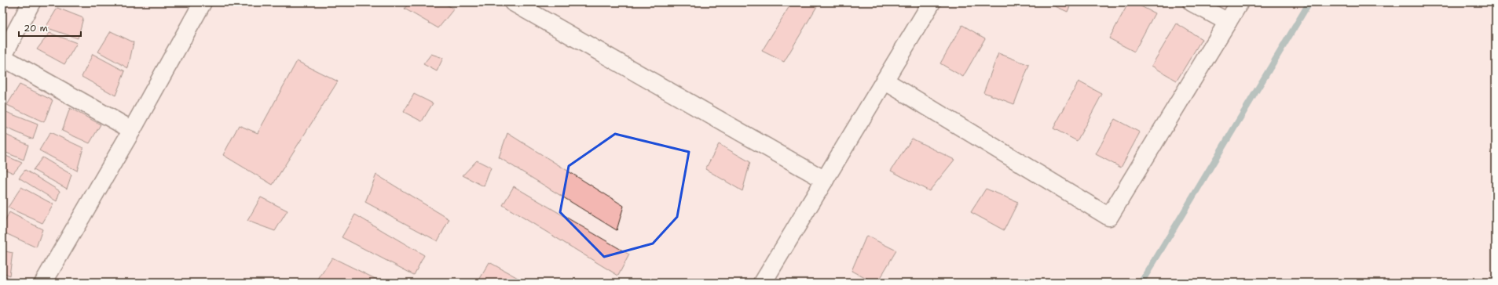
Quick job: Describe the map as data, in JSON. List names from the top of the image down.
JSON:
{
  "scale_bar": "20 m"
}
